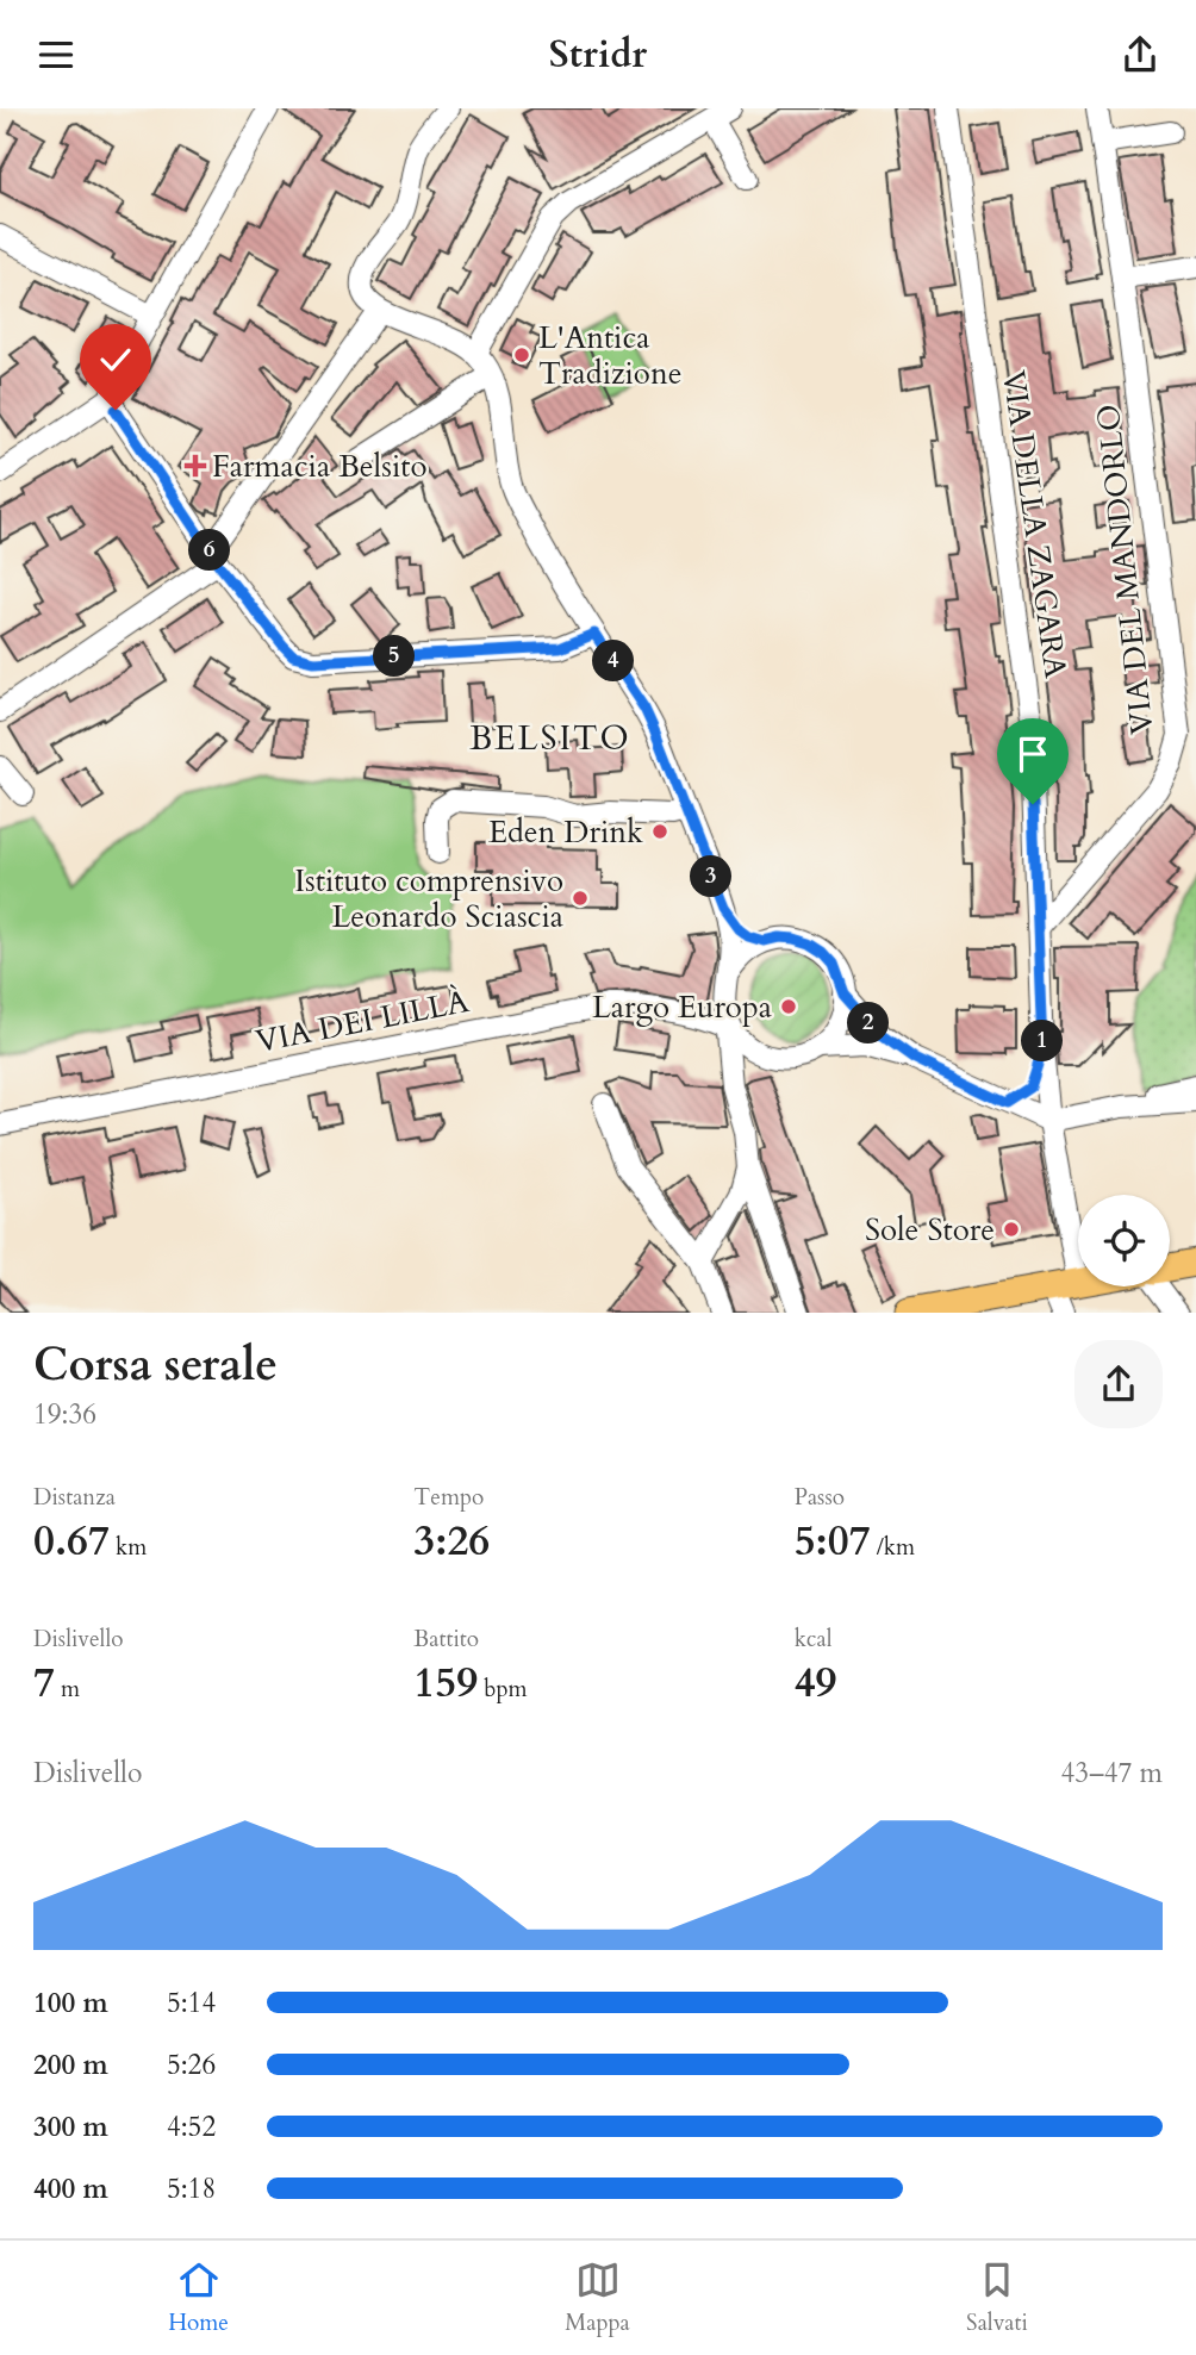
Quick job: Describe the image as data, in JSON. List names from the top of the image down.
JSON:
{
  "streets": {
    "street": ["VIA DELLA ZAGARA", "VIA DEL MANDORLO", "VIA DEI LILLÀ"]
  },
  "crossings": [
    ["VIA DELLA ZAGARA", "VIA DEL MANDORLO"]
  ],
  "districts": ["BELSITO"],
  "places": {
    "other": [
      "L'Antica Tradizione",
      "Eden Drink",
      "Istituto comprensivo Leonardo Sciascia",
      "Largo Europa",
      "Sole Store"
    ],
    "health": ["Farmacia Belsito"]
  },
  "page": {
    "header": "Stridr",
    "pins": [
      "6",
      "5",
      "4",
      "3",
      "2",
      "1"
    ],
    "heading": ["Corsa serale", "19:36"],
    "stats": [
      ["Distanza", "0.67 km"],
      ["Tempo", "3:26"],
      ["Passo", "5:07 /km"],
      ["Dislivello", "7 m"],
      ["Battito", "159 bpm"],
      ["kcal", "49"]
    ],
    "chart": ["Dislivello", "43–47 m"],
    "list": [
      {
        "name": "100 m",
        "note": "5:14"
      },
      {
        "name": "200 m",
        "note": "5:26"
      },
      {
        "name": "300 m",
        "note": "4:52"
      },
      {
        "name": "400 m",
        "note": "5:18"
      }
    ],
    "tabs": ["Home", "Mappa", "Salvati"]
  }
}
